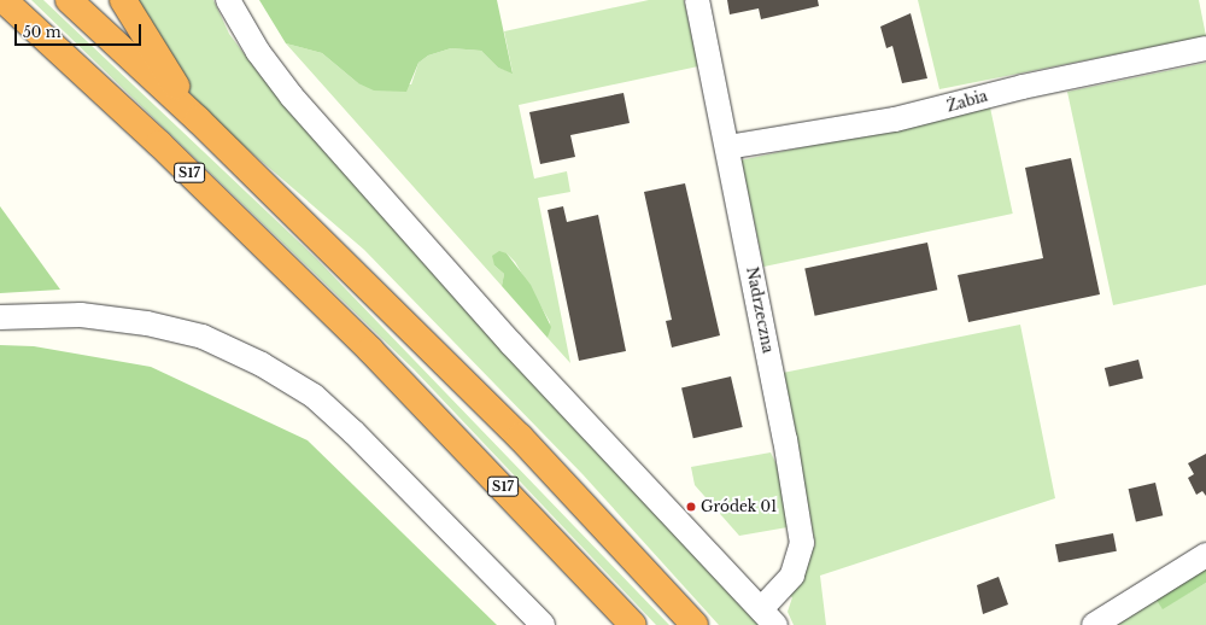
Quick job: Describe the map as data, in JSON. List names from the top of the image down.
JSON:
{
  "streets": {
    "highway": ["S17"],
    "street": ["Żabia", "Nadrzeczna"]
  },
  "crossings": [
    ["Żabia", "Nadrzeczna"]
  ],
  "places": ["Gródek 01"],
  "scale_bar": "50 m"
}
